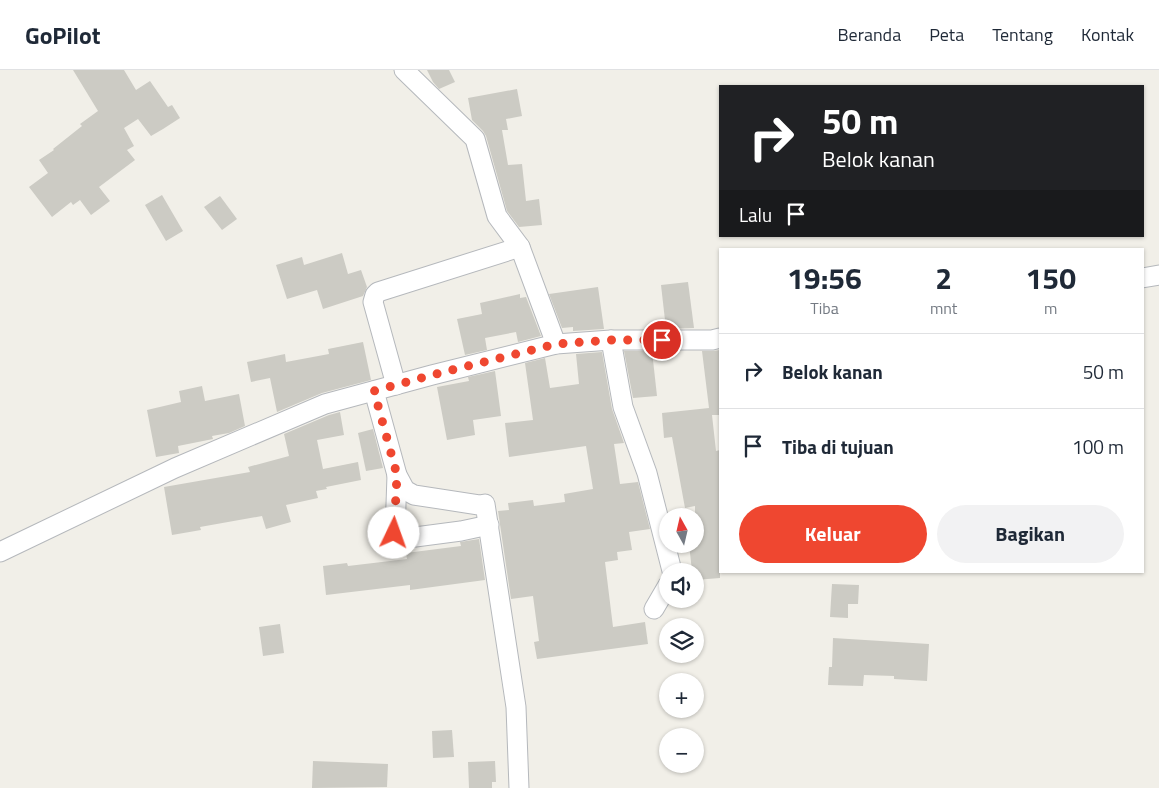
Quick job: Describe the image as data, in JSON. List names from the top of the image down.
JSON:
{
  "north": "top",
  "page": {
    "header": "GoPilot",
    "nav": [
      "Beranda",
      "Peta",
      "Tentang",
      "Kontak"
    ],
    "turn": ["50 m", "Belok kanan"],
    "then": "Lalu",
    "eta": [
      "19:56",
      "Tiba",
      "2",
      "mnt",
      "150",
      "m"
    ],
    "list": [
      {
        "name": "Belok kanan",
        "value": "50 m"
      },
      {
        "name": "Tiba di tujuan",
        "value": "100 m"
      }
    ],
    "buttons": ["Keluar", "Bagikan"],
    "map_buttons": ["+", "−"]
  }
}
